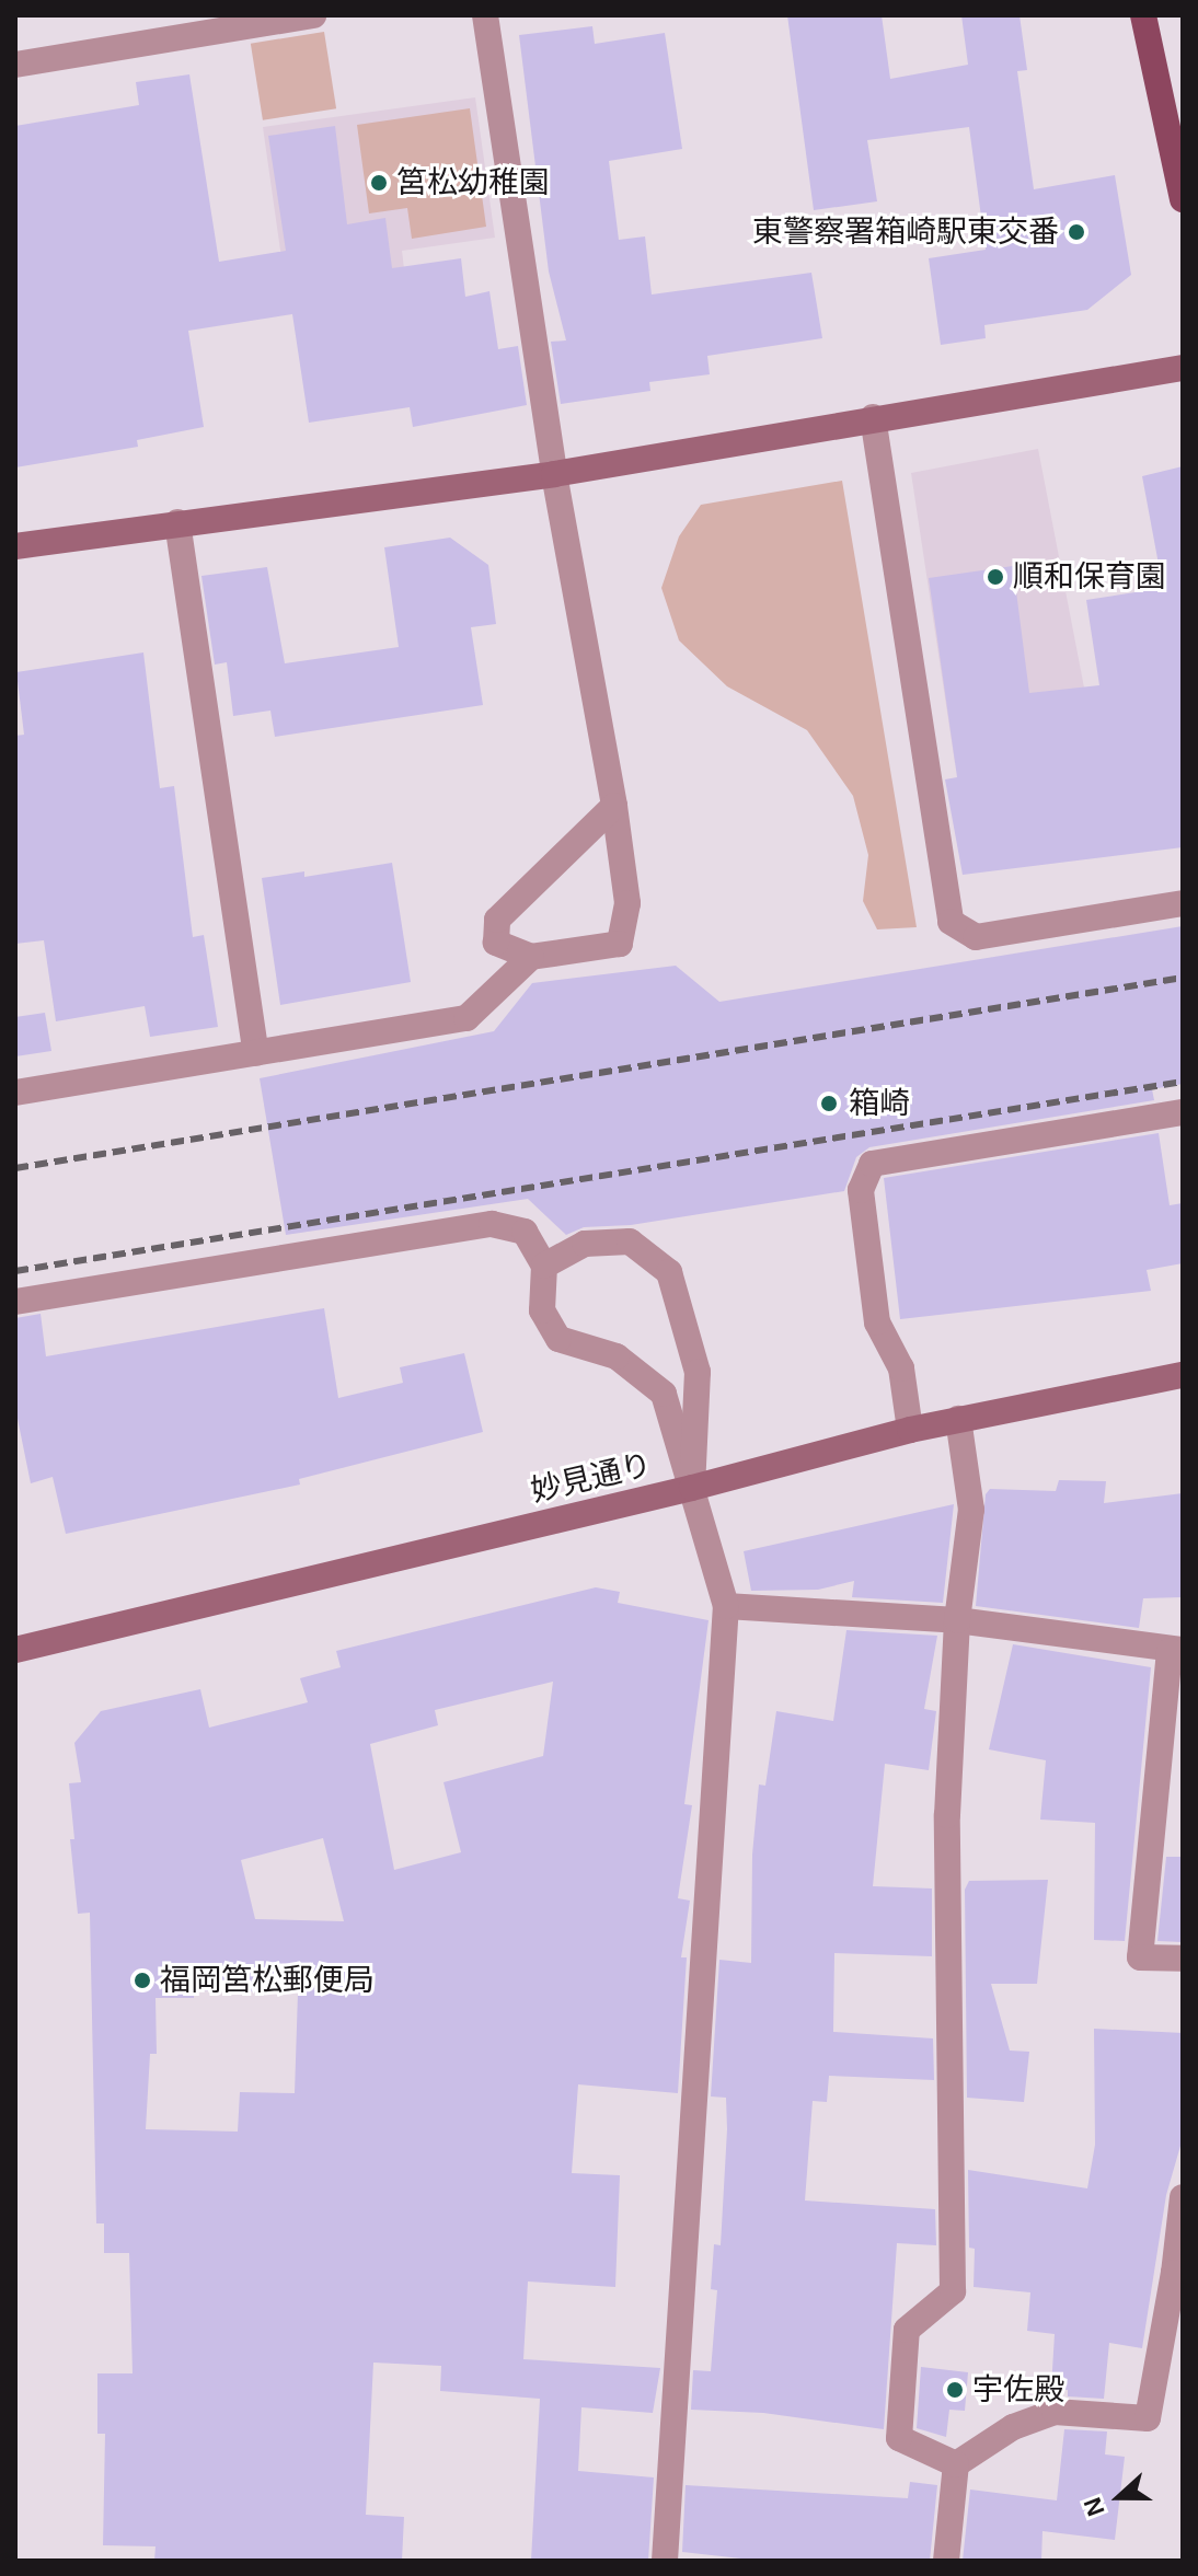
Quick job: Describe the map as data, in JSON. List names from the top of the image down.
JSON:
{
  "streets": {
    "main road": ["妙見通り"]
  },
  "places": [
    "筥松幼稚園",
    "東警察署箱崎駅東交番",
    "順和保育園",
    "箱崎",
    "福岡筥松郵便局",
    "宇佐殿"
  ],
  "north": "left"
}
